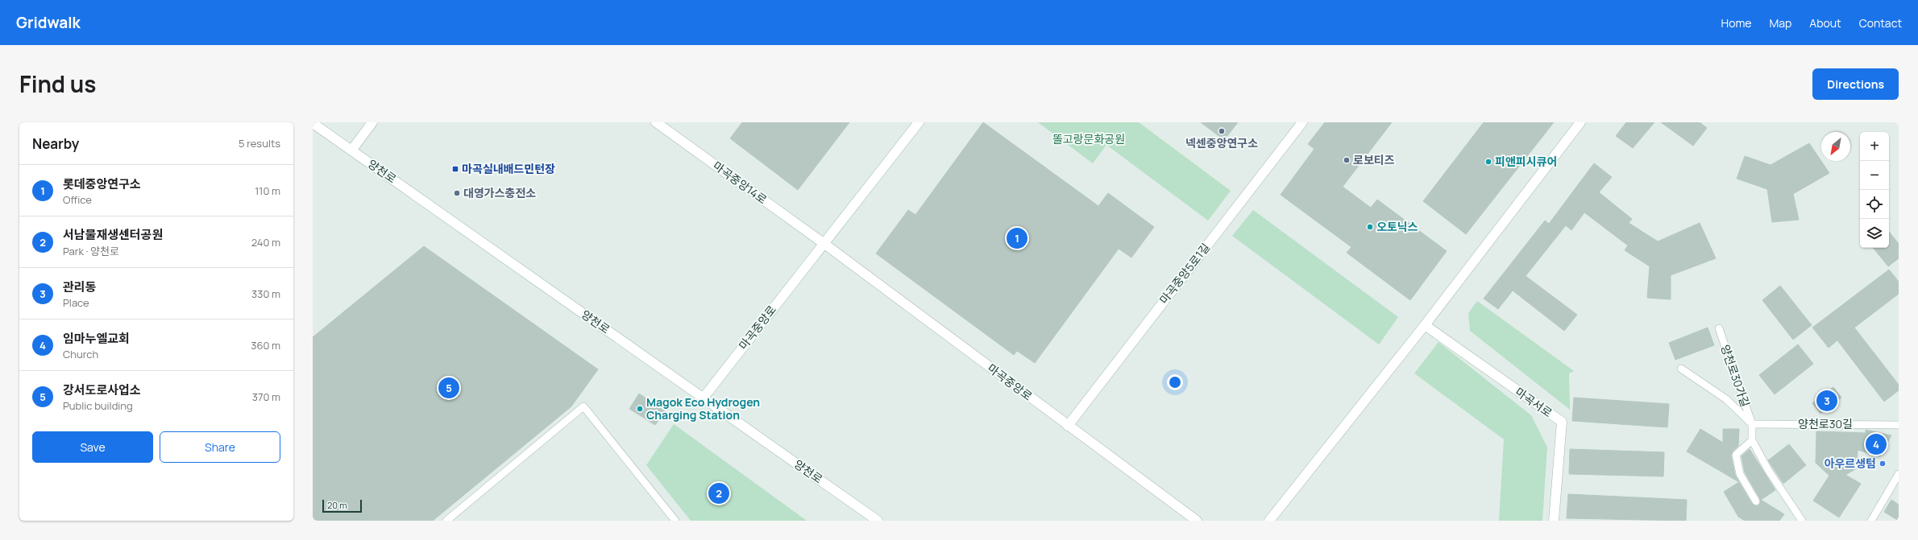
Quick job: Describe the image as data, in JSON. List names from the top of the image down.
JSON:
{
  "streets": {
    "street": [
      "양천로",
      "마곡중앙14로",
      "마곡중앙5로1길",
      "마곡중앙로",
      "마곡서로"
    ],
    "lane": ["양천로30가길", "양천로30길"]
  },
  "crossings": [
    ["양천로", "마곡중앙로"],
    ["마곡중앙14로", "마곡중앙로"],
    ["마곡중앙5로1길", "마곡중앙로"],
    ["양천로30가길", "양천로30길"]
  ],
  "parks": ["똘고랑문화공원"],
  "places": {
    "other": [
      "넥센중앙연구소",
      "로보티즈",
      "피앤피시큐어",
      "대영가스충전소",
      "오토닉스",
      "Magok Eco Hydrogen Charging Station",
      "아우르생텀"
    ],
    "transit": ["마곡실내배드민턴장"]
  },
  "scale_bar": "20 m",
  "north": "bottom left",
  "page": {
    "header": "Gridwalk",
    "nav": [
      "Home",
      "Map",
      "About",
      "Contact"
    ],
    "title": "Find us",
    "buttons": [
      "Directions",
      ["Save", "Share"]
    ],
    "heading": ["Nearby", "5 results"],
    "map_buttons": ["+", "−"],
    "list": [
      {
        "mark": "1",
        "name": "롯데중앙연구소",
        "note": "Office",
        "value": "110 m"
      },
      {
        "mark": "2",
        "name": "서남물재생센터공원",
        "note": "Park · 양천로",
        "value": "240 m"
      },
      {
        "mark": "3",
        "name": "관리동",
        "note": "Place",
        "value": "330 m"
      },
      {
        "mark": "4",
        "name": "임마누엘교회",
        "note": "Church",
        "value": "360 m"
      },
      {
        "mark": "5",
        "name": "강서도로사업소",
        "note": "Public building",
        "value": "370 m"
      }
    ],
    "pins": [
      "1",
      "5",
      "3",
      "4",
      "2"
    ],
    "scale": "20 m"
  }
}
